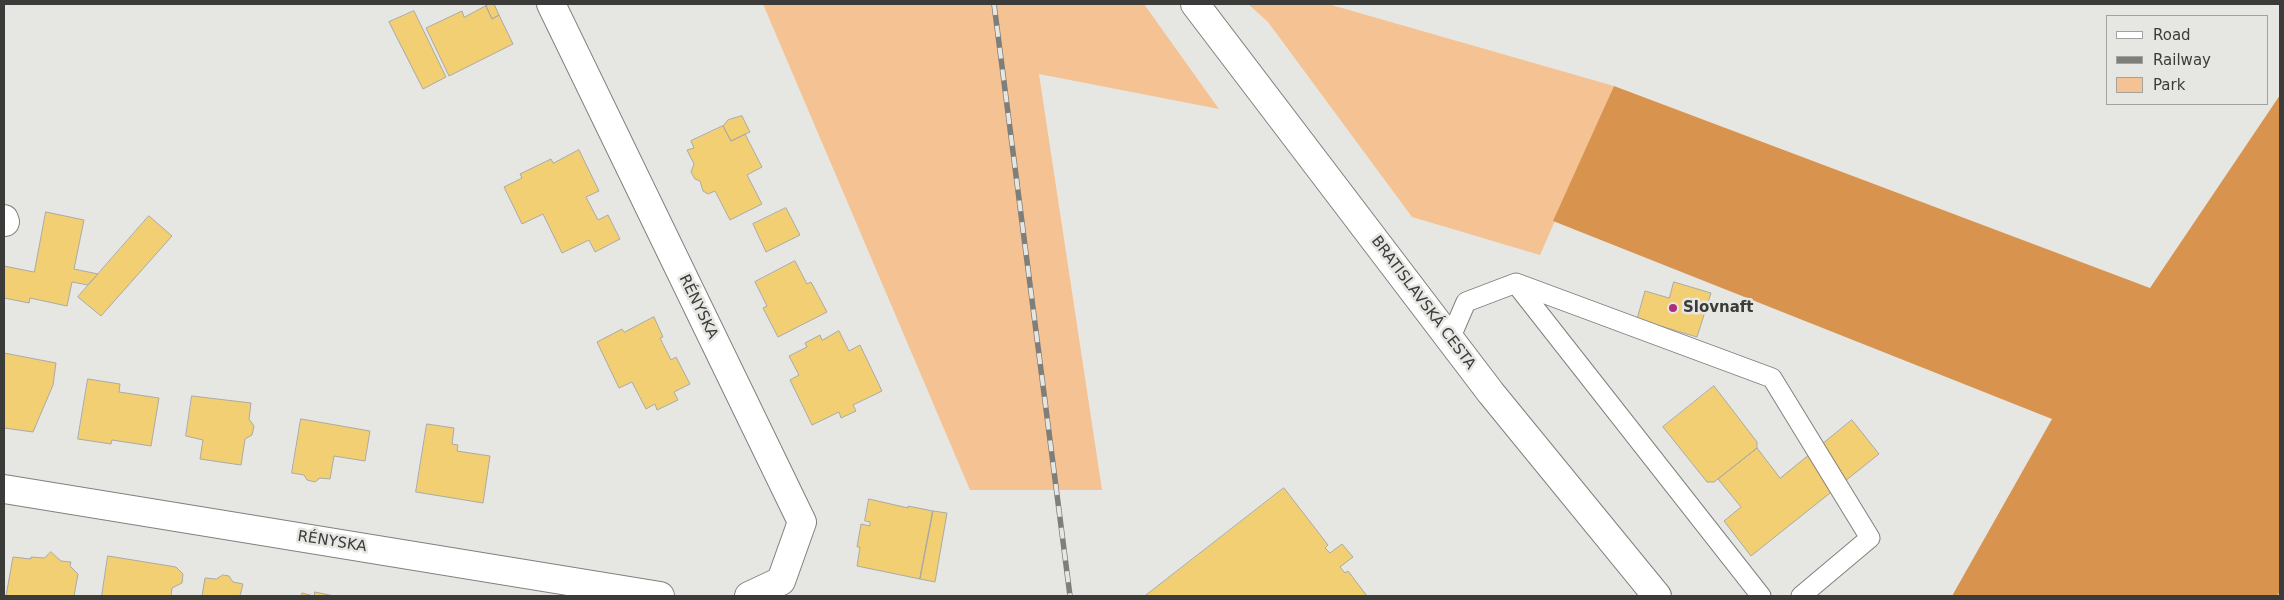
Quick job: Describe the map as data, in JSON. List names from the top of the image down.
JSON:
{
  "streets": {
    "street": ["BRATISLAVSKÁ CESTA", "RÉNYSKA"]
  },
  "places": ["Slovnaft"],
  "legend": ["Road", "Railway", "Park"]
}
